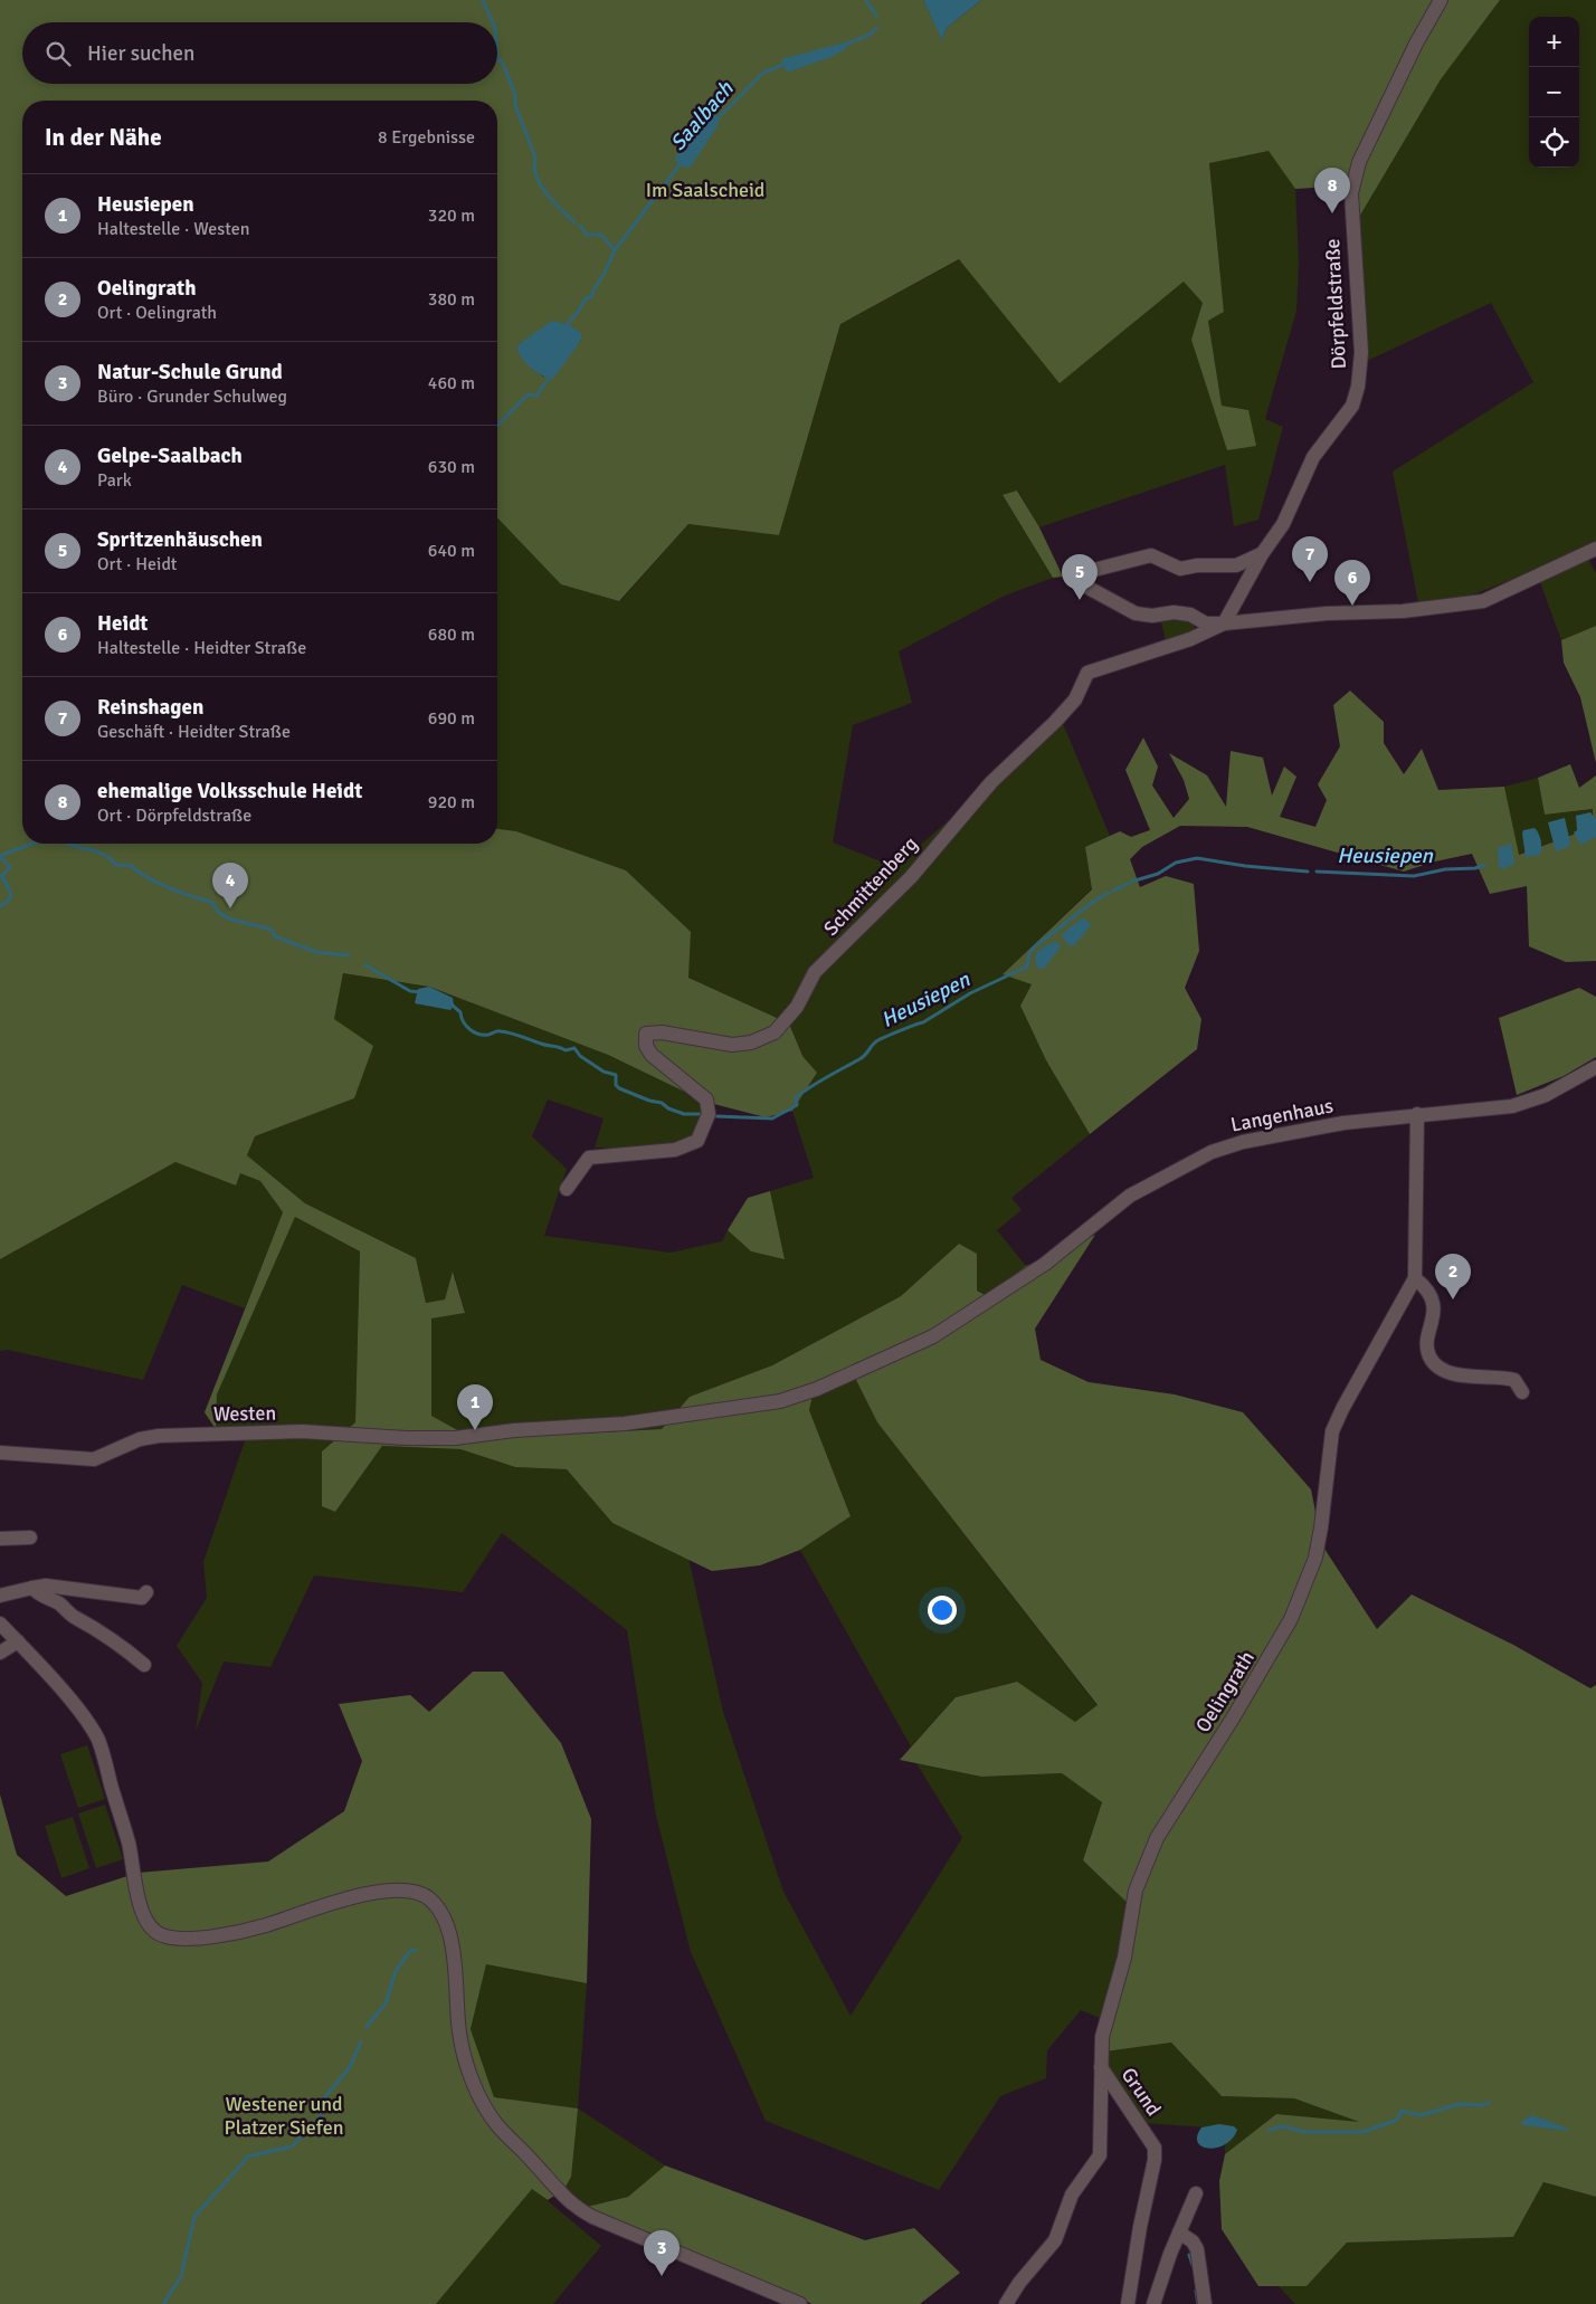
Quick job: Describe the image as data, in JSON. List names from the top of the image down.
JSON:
{
  "streets": {
    "street": [
      "Dörpfeldstraße",
      "Schmittenberg",
      "Langenhaus",
      "Westen",
      "Oelingrath",
      "Grund"
    ]
  },
  "crossings": [
    ["Dörpfeldstraße", "Schmittenberg"],
    ["Langenhaus", "Westen"],
    ["Langenhaus", "Oelingrath"],
    ["Oelingrath", "Grund"]
  ],
  "water": ["Saalbach", "Heusiepen"],
  "parks": ["Im Saalscheid", "Westener und Platzer Siefen"],
  "page": {
    "map_buttons": ["+", "−"],
    "search": "Hier suchen",
    "heading": ["In der Nähe", "8 Ergebnisse"],
    "pins": [
      "8",
      "7",
      "5",
      "6",
      "4",
      "2",
      "1",
      "3"
    ],
    "list": [
      {
        "mark": "1",
        "name": "Heusiepen",
        "note": "Haltestelle · Westen",
        "value": "320 m"
      },
      {
        "mark": "2",
        "name": "Oelingrath",
        "note": "Ort · Oelingrath",
        "value": "380 m"
      },
      {
        "mark": "3",
        "name": "Natur-Schule Grund",
        "note": "Büro · Grunder Schulweg",
        "value": "460 m"
      },
      {
        "mark": "4",
        "name": "Gelpe-Saalbach",
        "note": "Park",
        "value": "630 m"
      },
      {
        "mark": "5",
        "name": "Spritzenhäuschen",
        "note": "Ort · Heidt",
        "value": "640 m"
      },
      {
        "mark": "6",
        "name": "Heidt",
        "note": "Haltestelle · Heidter Straße",
        "value": "680 m"
      },
      {
        "mark": "7",
        "name": "Reinshagen",
        "note": "Geschäft · Heidter Straße",
        "value": "690 m"
      },
      {
        "mark": "8",
        "name": "ehemalige Volksschule Heidt",
        "note": "Ort · Dörpfeldstraße",
        "value": "920 m"
      }
    ]
  }
}
